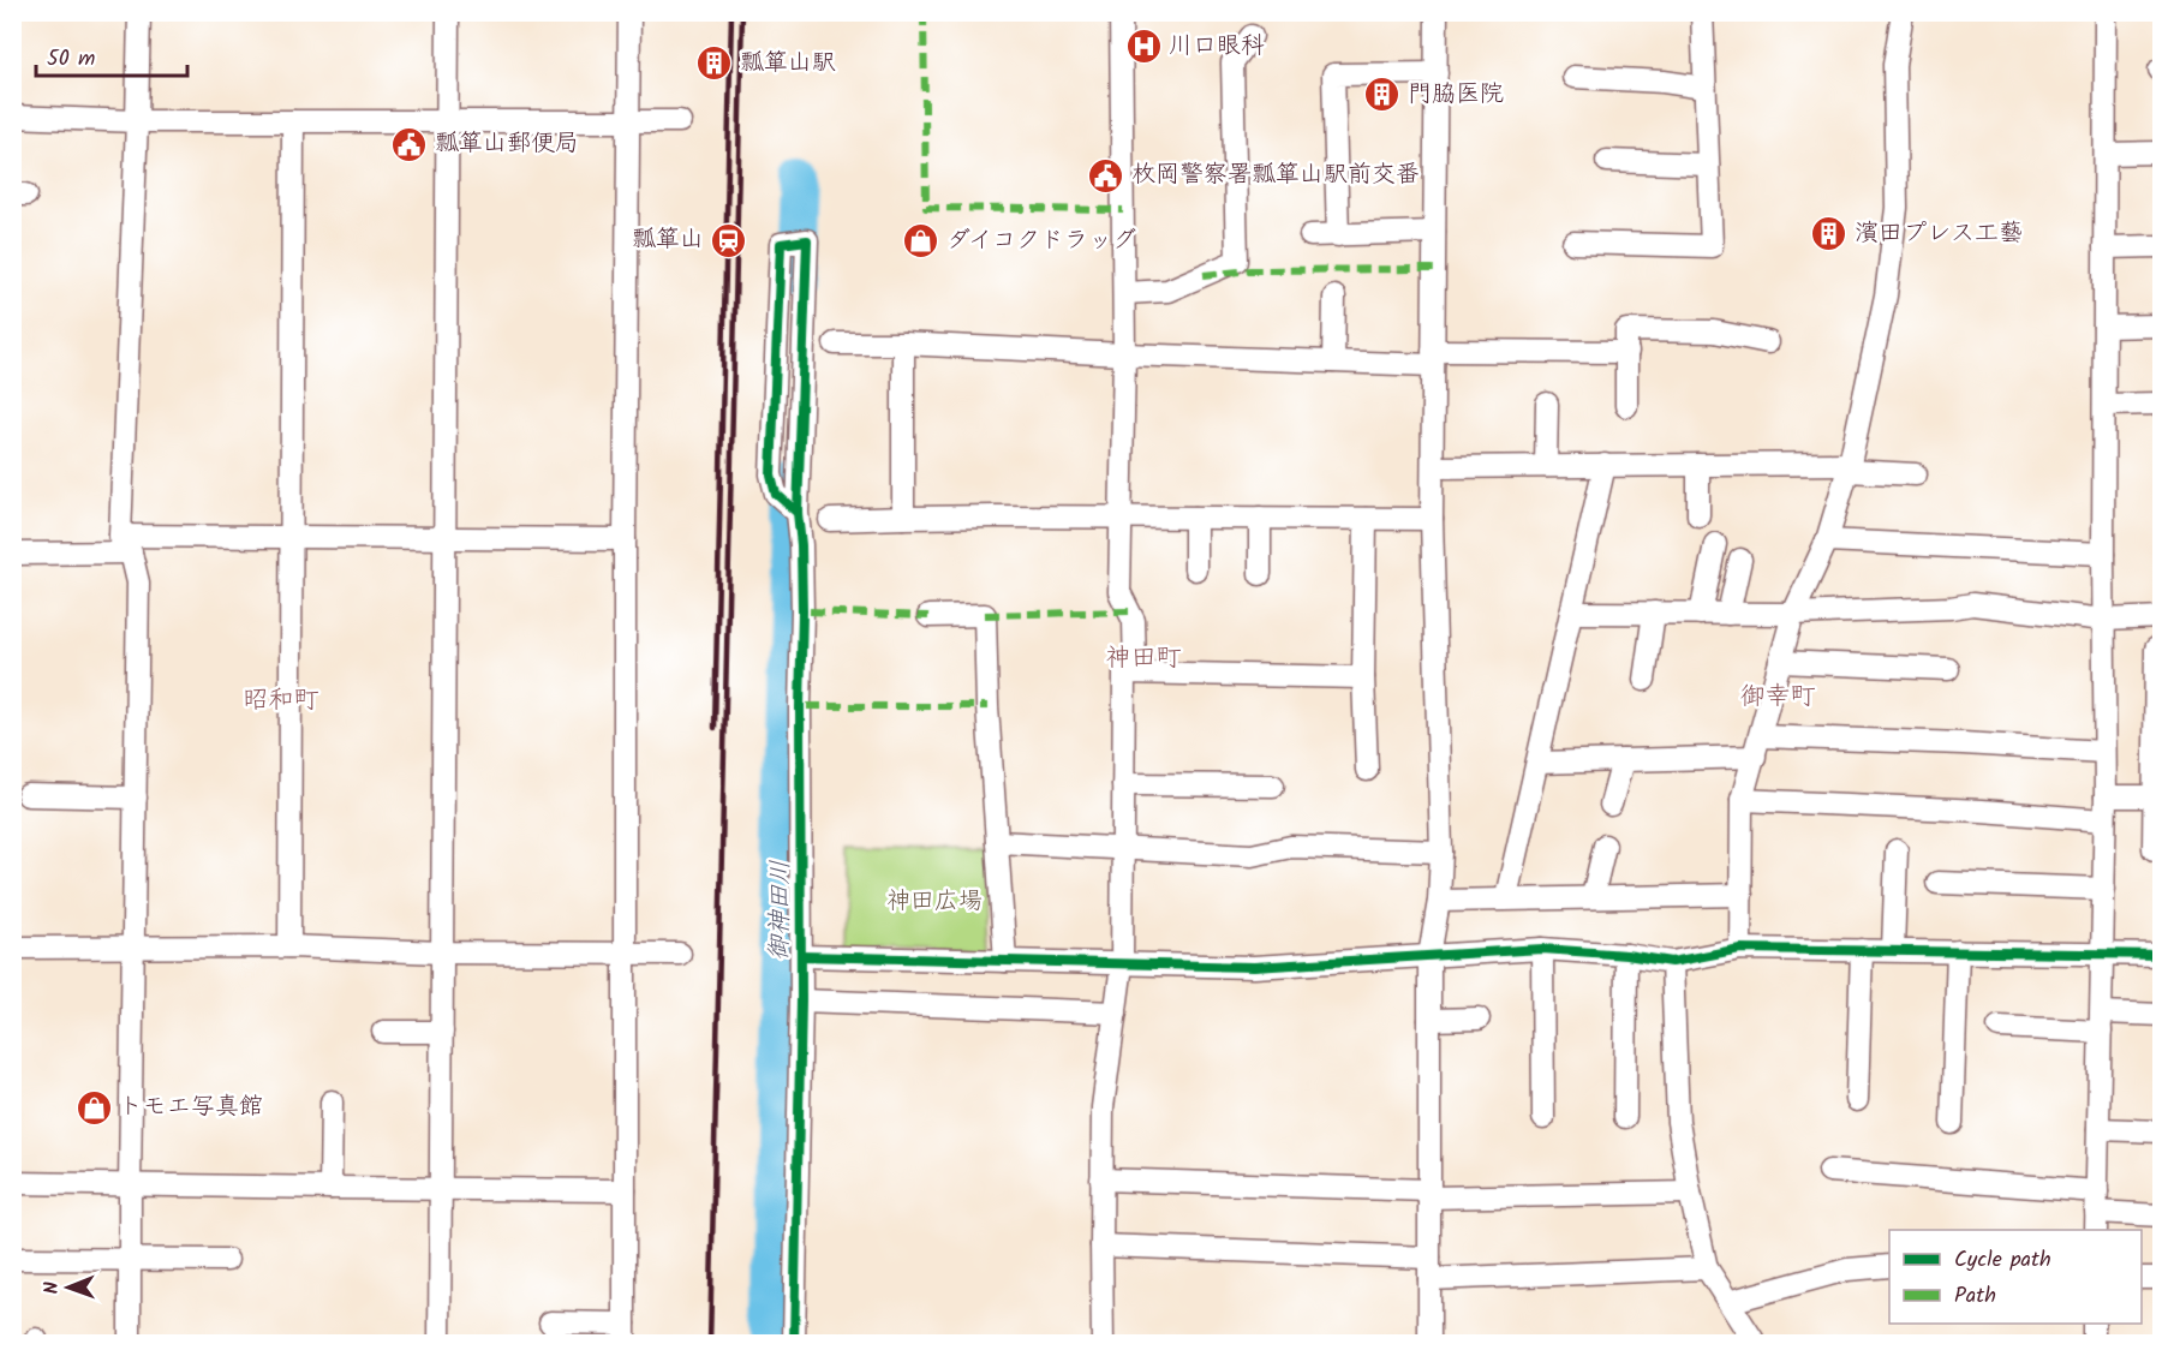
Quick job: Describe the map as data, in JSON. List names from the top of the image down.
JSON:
{
  "districts": ["神田町", "御幸町", "昭和町"],
  "water": ["御神田川"],
  "parks": ["神田広場"],
  "places": {
    "hospital": ["川口眼科"],
    "building": ["瓢箪山駅", "門脇医院", "濱田プレス工藝"],
    "public building": ["瓢箪山郵便局", "枚岡警察署瓢箪山駅前交番"],
    "station": ["瓢箪山"],
    "shop": ["ダイコクドラッグ", "トモエ写真館"]
  },
  "legend": ["Cycle path", "Path"],
  "scale_bar": "50 m",
  "north": "left"
}
